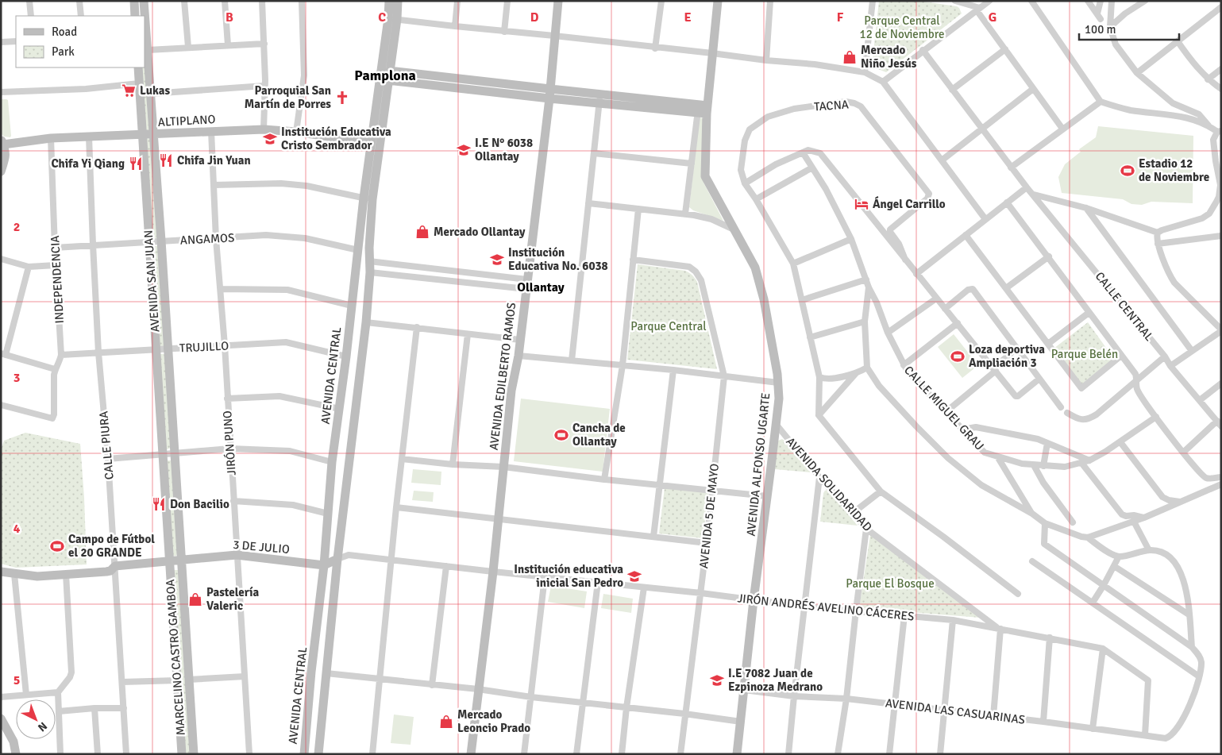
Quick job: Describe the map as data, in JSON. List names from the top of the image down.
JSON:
{
  "streets": {
    "main road": [
      "ALTIPLANO",
      "AVENIDA SAN JUAN",
      "AVENIDA CENTRAL",
      "AVENIDA EDILBERTO RAMOS",
      "AVENIDA ALFONSO UGARTE",
      "3 DE JULIO",
      "MARCELINO CASTRO GAMBOA"
    ],
    "street": [
      "TACNA",
      "ANGAMOS",
      "INDEPENDENCIA",
      "CALLE CENTRAL",
      "TRUJILLO",
      "CALLE MIGUEL GRAU",
      "JIRÓN PUNO",
      "CALLE PIURA",
      "AVENIDA SOLIDARIDAD",
      "AVENIDA 5 DE MAYO",
      "JIRÓN ANDRÉS AVELINO CÁCERES",
      "AVENIDA LAS CASUARINAS"
    ]
  },
  "crossings": [
    ["ALTIPLANO", "INDEPENDENCIA"],
    ["ALTIPLANO", "AVENIDA SAN JUAN"],
    ["ALTIPLANO", "AVENIDA CENTRAL"],
    ["ALTIPLANO", "JIRÓN PUNO"],
    ["ALTIPLANO", "CALLE PIURA"],
    ["ANGAMOS", "INDEPENDENCIA"],
    ["ANGAMOS", "AVENIDA SAN JUAN"],
    ["ANGAMOS", "AVENIDA CENTRAL"],
    ["ANGAMOS", "JIRÓN PUNO"],
    ["ANGAMOS", "CALLE PIURA"],
    ["INDEPENDENCIA", "TRUJILLO"],
    ["AVENIDA SAN JUAN", "TRUJILLO"],
    ["AVENIDA SAN JUAN", "3 DE JULIO"],
    ["AVENIDA SAN JUAN", "MARCELINO CASTRO GAMBOA"],
    ["TRUJILLO", "AVENIDA CENTRAL"],
    ["TRUJILLO", "JIRÓN PUNO"],
    ["TRUJILLO", "CALLE PIURA"],
    ["AVENIDA CENTRAL", "3 DE JULIO"],
    ["AVENIDA CENTRAL", "JIRÓN ANDRÉS AVELINO CÁCERES"],
    ["AVENIDA EDILBERTO RAMOS", "JIRÓN ANDRÉS AVELINO CÁCERES"],
    ["JIRÓN PUNO", "3 DE JULIO"],
    ["CALLE PIURA", "3 DE JULIO"],
    ["AVENIDA ALFONSO UGARTE", "AVENIDA SOLIDARIDAD"],
    ["AVENIDA ALFONSO UGARTE", "JIRÓN ANDRÉS AVELINO CÁCERES"],
    ["AVENIDA ALFONSO UGARTE", "AVENIDA LAS CASUARINAS"],
    ["AVENIDA SOLIDARIDAD", "JIRÓN ANDRÉS AVELINO CÁCERES"],
    ["AVENIDA 5 DE MAYO", "JIRÓN ANDRÉS AVELINO CÁCERES"],
    ["3 DE JULIO", "MARCELINO CASTRO GAMBOA"],
    ["JIRÓN ANDRÉS AVELINO CÁCERES", "AVENIDA LAS CASUARINAS"]
  ],
  "districts": ["Pamplona", "Ollantay"],
  "parks": [
    "Parque Central 12 de Noviembre",
    "Parque Central",
    "Parque Belén",
    "Parque El Bosque"
  ],
  "places": {
    "shop": [
      "Mercado Niño Jesús",
      "Mercado Ollantay",
      "Pastelería Valeric",
      "Mercado Leoncio Prado"
    ],
    "supermarket": ["Lukas"],
    "church": ["Parroquial San Martín de Porres"],
    "school or university": [
      "Institución Educativa Cristo Sembrador",
      "I.E N° 6038 Ollantay",
      "Institución Educativa No. 6038",
      "Institución educativa inicial San Pedro",
      "I.E 7082 Juan de Ezpinoza Medrano"
    ],
    "restaurant": ["Chifa Jin Yuan", "Chifa Yi Qiang", "Don Bacilio"],
    "sports": [
      "Estadio 12 de Noviembre",
      "Loza deportiva Ampliación 3",
      "Cancha de Ollantay",
      "Campo de Fútbol el 20 GRANDE"
    ],
    "hotel": ["Ángel Carrillo"]
  },
  "legend": ["Road", "Park"],
  "scale_bar": "100 m",
  "north": "bottom right",
  "grid": {
    "columns": [
      "B",
      "C",
      "D",
      "E",
      "F",
      "G"
    ],
    "rows": [
      "2",
      "3",
      "4",
      "5"
    ]
  }
}
